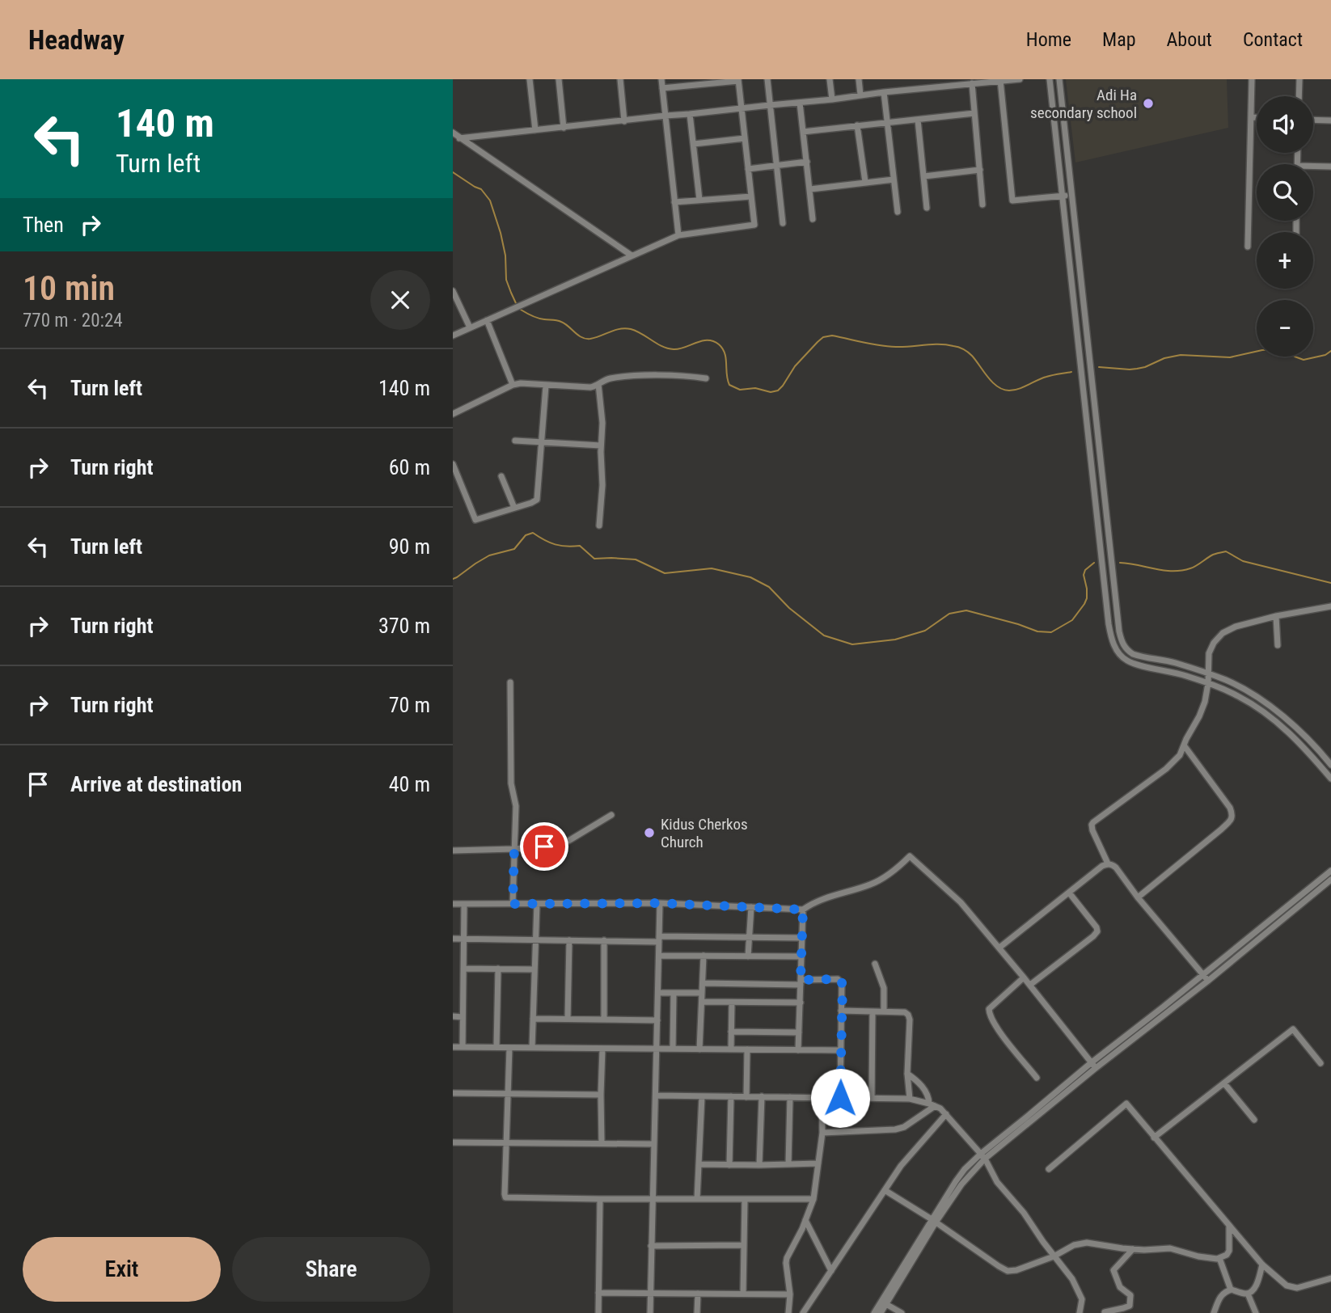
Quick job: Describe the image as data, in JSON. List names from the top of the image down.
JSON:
{
  "places": ["Adi Ha secondary school", "Kidus Cherkos Church"],
  "page": {
    "header": "Headway",
    "nav": [
      "Home",
      "Map",
      "About",
      "Contact"
    ],
    "turn": ["140 m", "Turn left"],
    "map_buttons": ["+", "−"],
    "then": "Then",
    "heading": ["10 min", "770 m · 20:24"],
    "list": [
      {
        "name": "Turn left",
        "value": "140 m"
      },
      {
        "name": "Turn right",
        "value": "60 m"
      },
      {
        "name": "Turn left",
        "value": "90 m"
      },
      {
        "name": "Turn right",
        "value": "370 m"
      },
      {
        "name": "Turn right",
        "value": "70 m"
      },
      {
        "name": "Arrive at destination",
        "value": "40 m"
      }
    ],
    "buttons": ["Exit", "Share"]
  }
}
